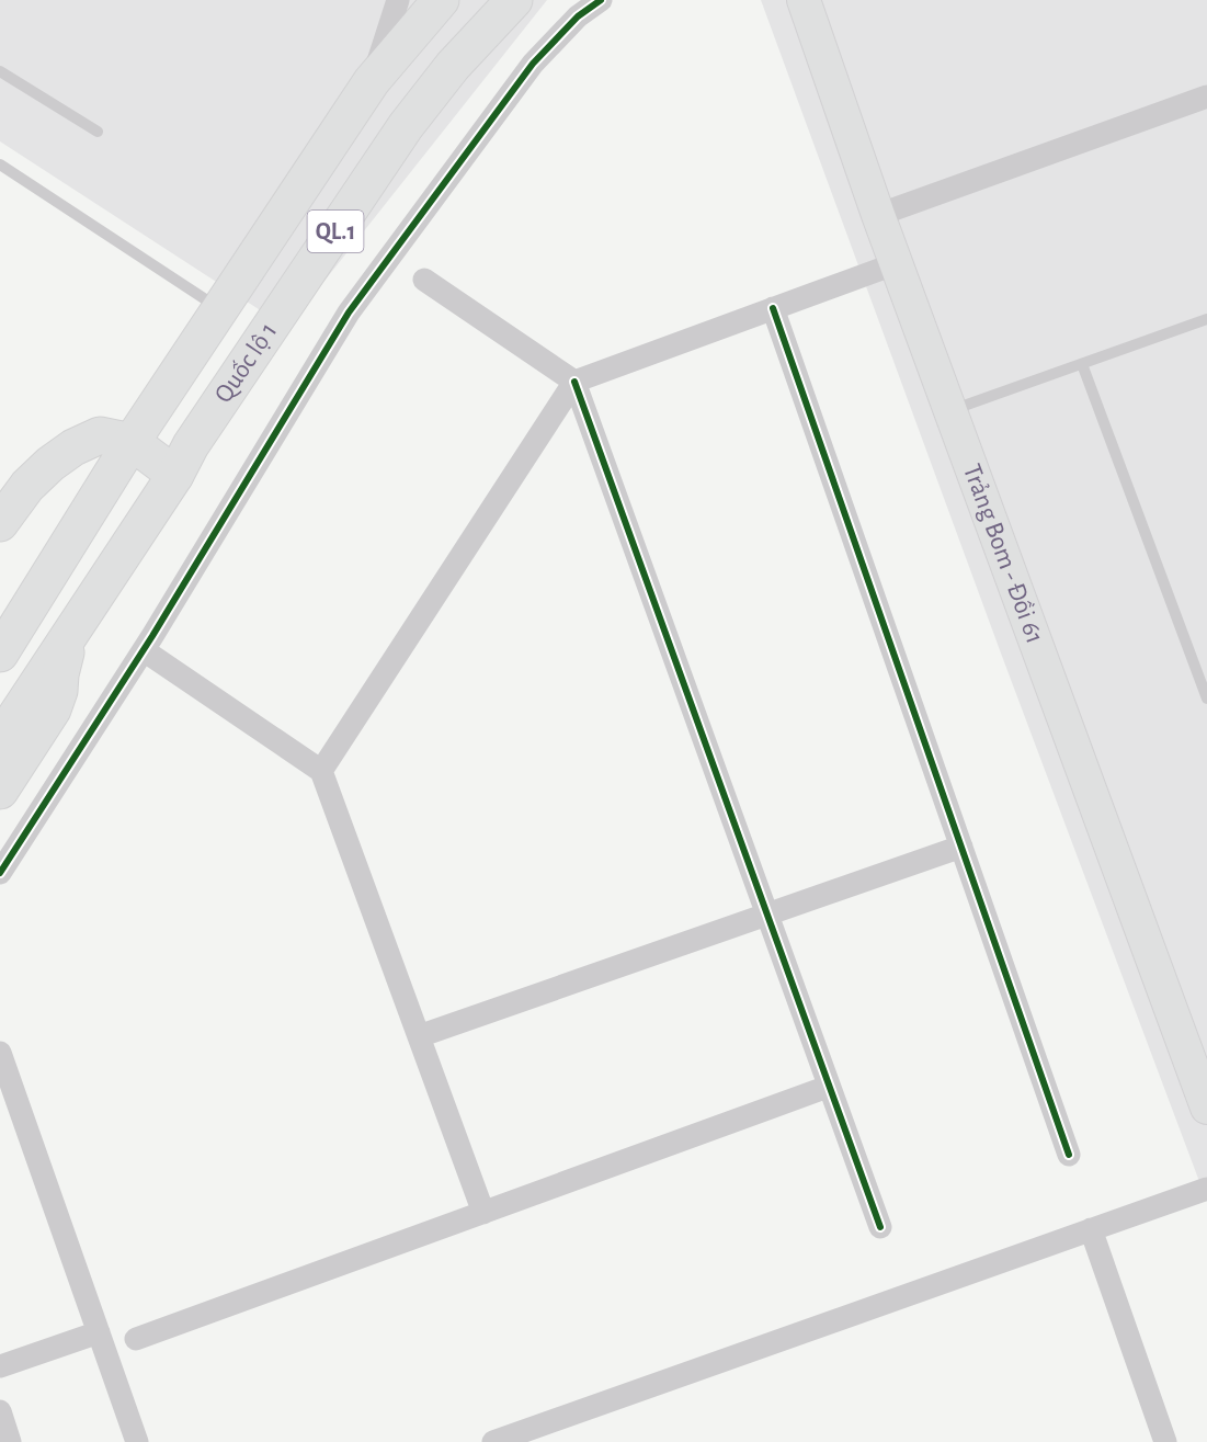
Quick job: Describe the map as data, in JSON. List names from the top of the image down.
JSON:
{
  "streets": {
    "highway": ["QL.1", "Quốc lộ 1"],
    "main road": ["Trảng Bom - Đồi 61"]
  }
}
